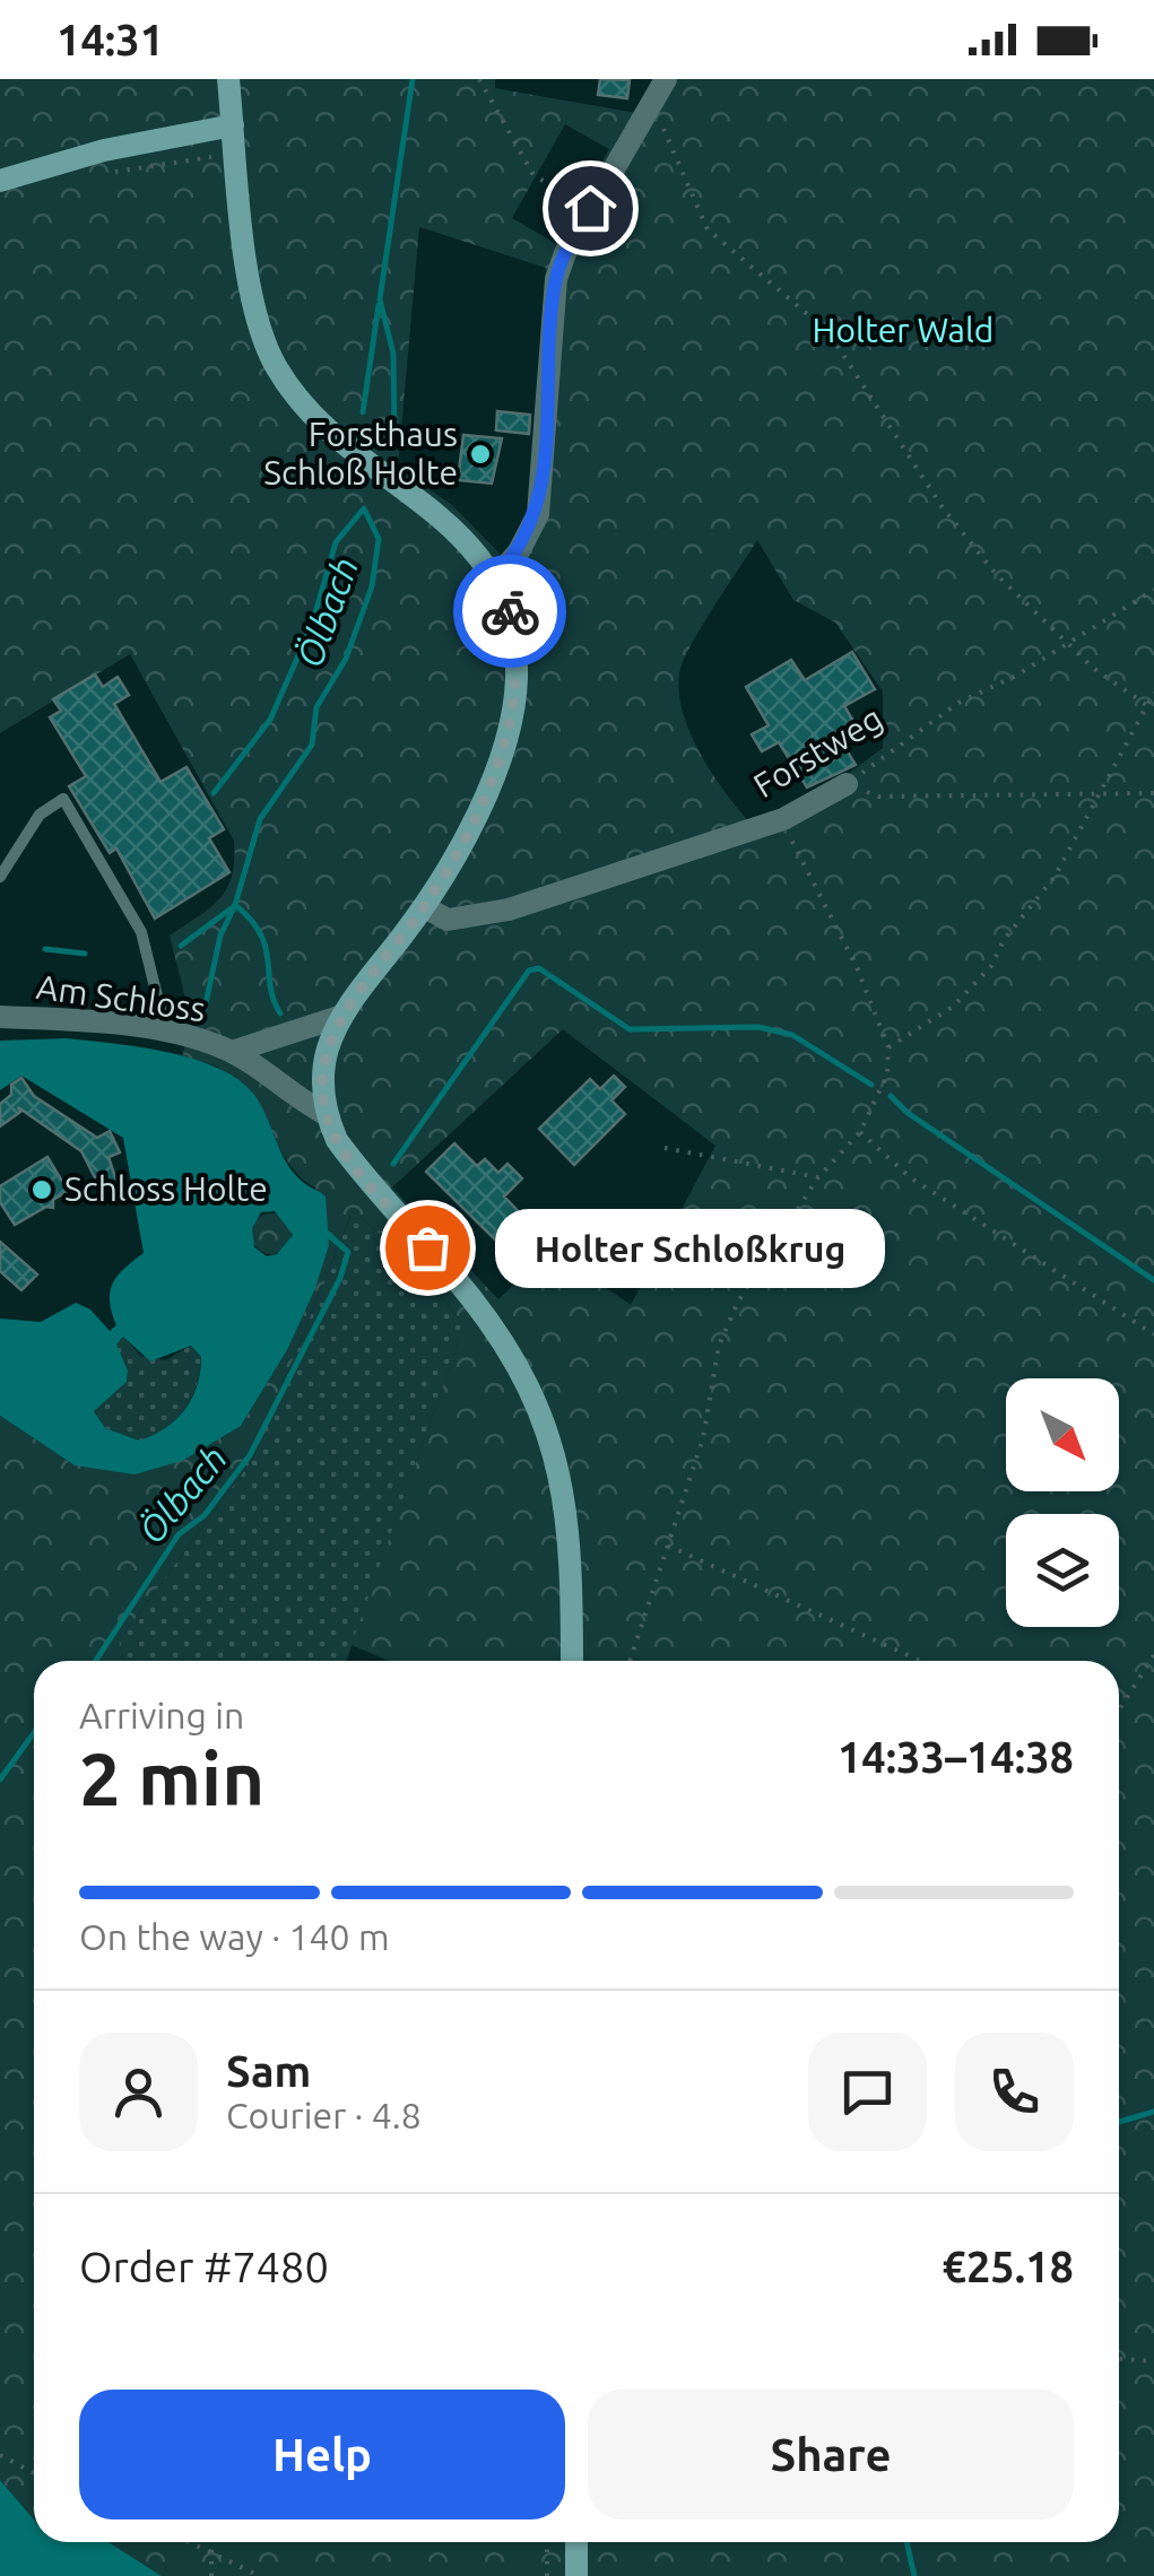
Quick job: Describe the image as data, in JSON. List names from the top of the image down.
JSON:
{
  "streets": {
    "street": ["Forstweg", "Am Schloss"]
  },
  "water": ["Ölbach"],
  "parks": ["Holter Wald"],
  "places": ["Forsthaus Schloß Holte", "Schloss Holte", "Holter Schloßkrug"],
  "north": "bottom right",
  "page": {
    "status": "14:31",
    "bubble": "Holter Schloßkrug",
    "heading": ["2 min", "Arriving in", "14:33–14:38"],
    "panel": [
      "Sam",
      "Courier · 4.8",
      "Order #7480",
      "€25.18"
    ],
    "bar": "On the way · 140 m",
    "buttons": ["Help", "Share"]
  }
}
